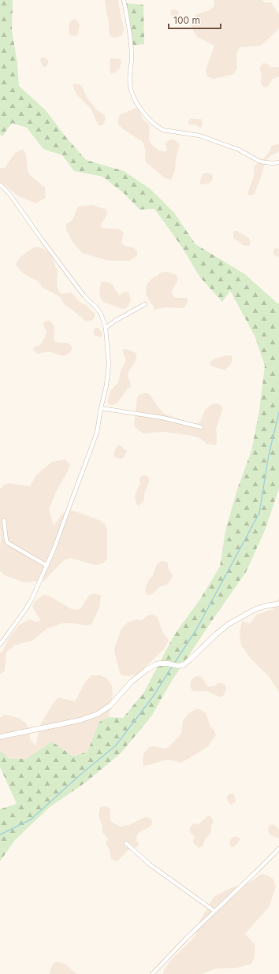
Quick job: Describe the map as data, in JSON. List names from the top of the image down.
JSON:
{
  "scale_bar": "100 m"
}
